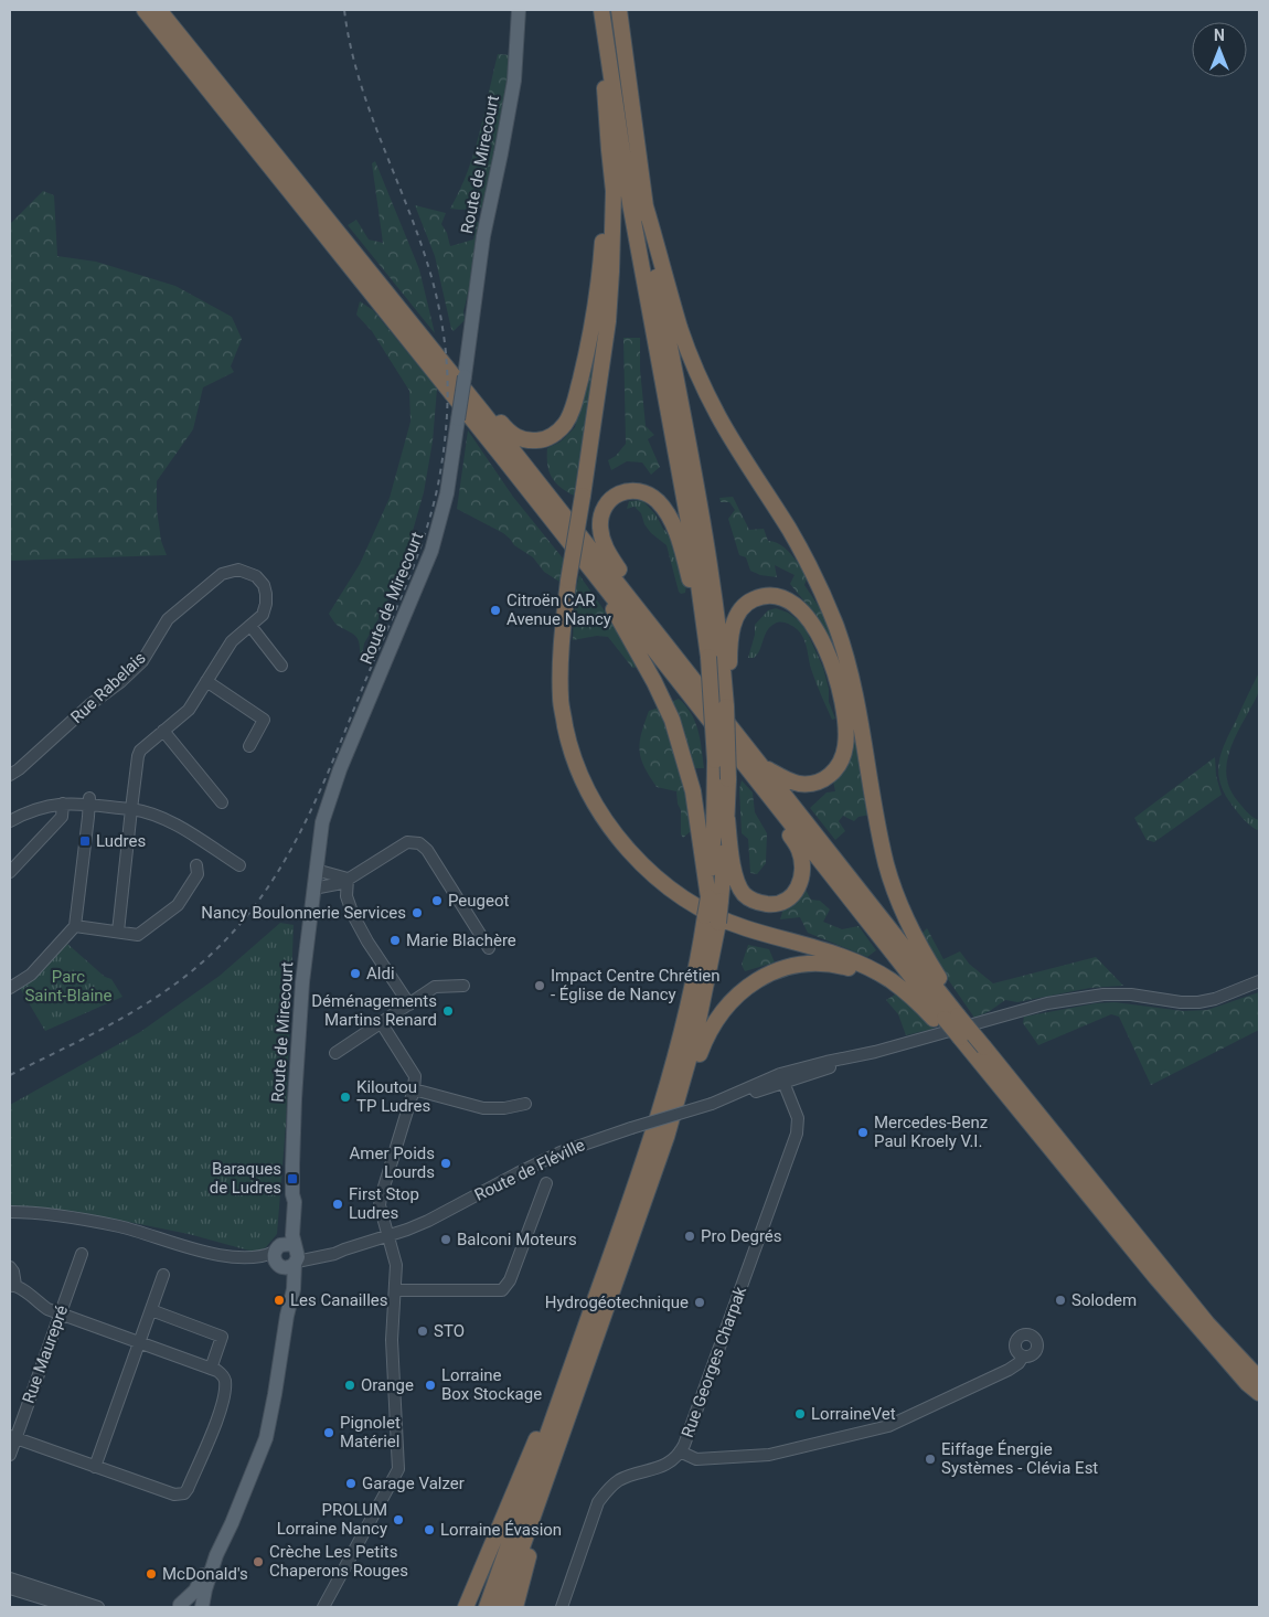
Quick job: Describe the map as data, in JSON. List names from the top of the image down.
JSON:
{
  "streets": {
    "main road": ["Route de Mirecourt"],
    "street": [
      "Rue Rabelais",
      "Route de Fléville",
      "Rue Maurepré",
      "Rue Georges Charpak"
    ]
  },
  "crossings": [
    ["Route de Mirecourt", "Route de Fléville"],
    ["Route de Fléville", "Rue Georges Charpak"]
  ],
  "parks": ["Parc Saint-Blaine"],
  "places": {
    "other": [
      "Citroën CAR Avenue Nancy",
      "Peugeot",
      "Nancy Boulonnerie Services",
      "Marie Blachère",
      "Aldi",
      "Impact Centre Chrétien - Église de Nancy",
      "Déménagements Martins Renard",
      "Kiloutou TP Ludres",
      "Mercedes-Benz Paul Kroely V.I.",
      "Amer Poids Lourds",
      "First Stop Ludres",
      "Pro Degrés",
      "Balconi Moteurs",
      "Les Canailles",
      "Solodem",
      "Hydrogéotechnique",
      "STO",
      "Orange",
      "Lorraine Box Stockage",
      "LorraineVet",
      "Pignolet Matériel",
      "Eiffage Énergie Systèmes - Clévia Est",
      "Garage Valzer",
      "PROLUM Lorraine Nancy",
      "Lorraine Évasion",
      "Crèche Les Petits Chaperons Rouges",
      "McDonald's"
    ],
    "transit": ["Ludres", "Baraques de Ludres"]
  },
  "north": "top"
}
